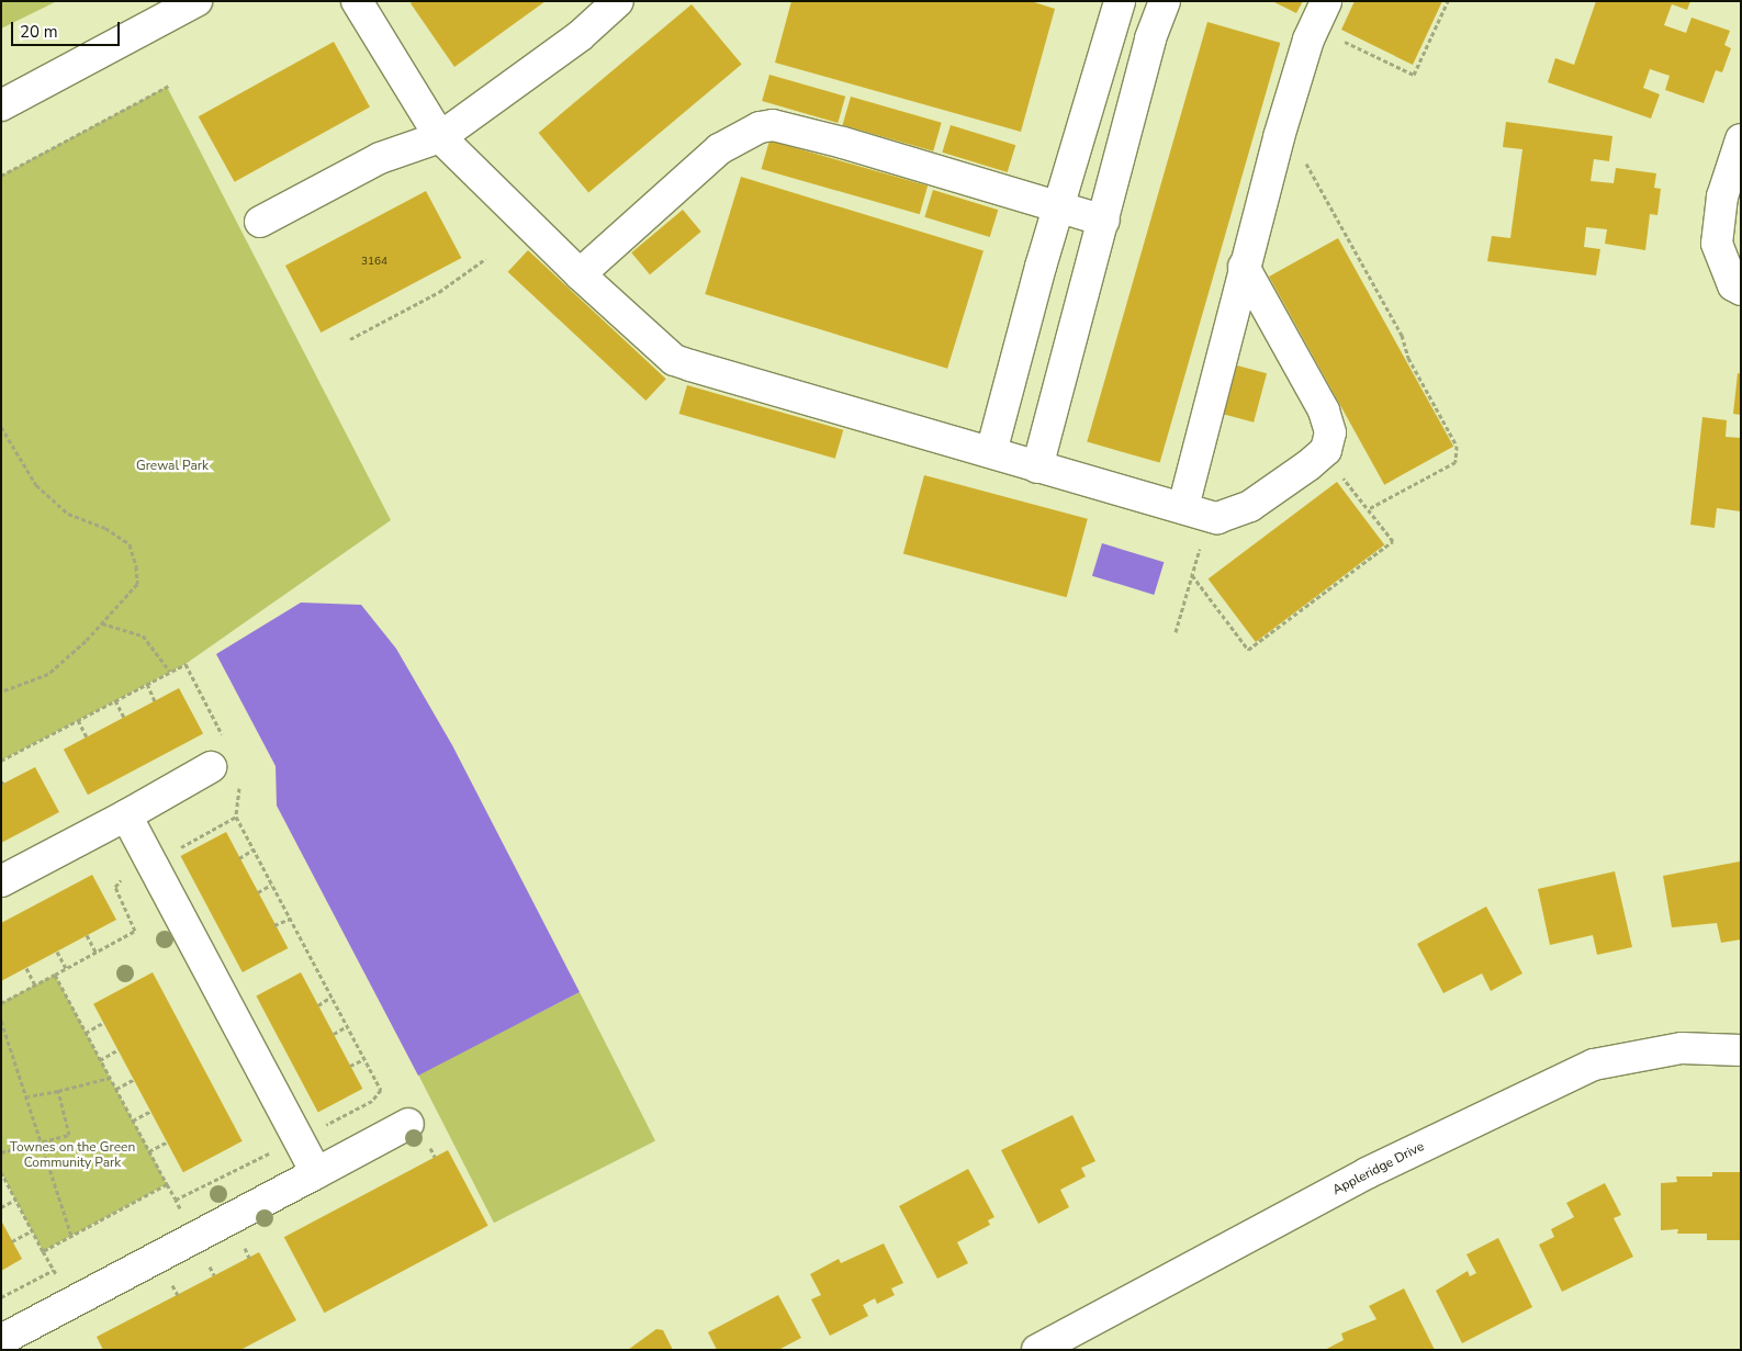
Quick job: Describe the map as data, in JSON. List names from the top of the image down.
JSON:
{
  "streets": {
    "street": ["Appleridge Drive"]
  },
  "parks": ["Grewal Park", "Townes on the Green Community Park"],
  "house_numbers": ["3164"],
  "scale_bar": "20 m"
}
